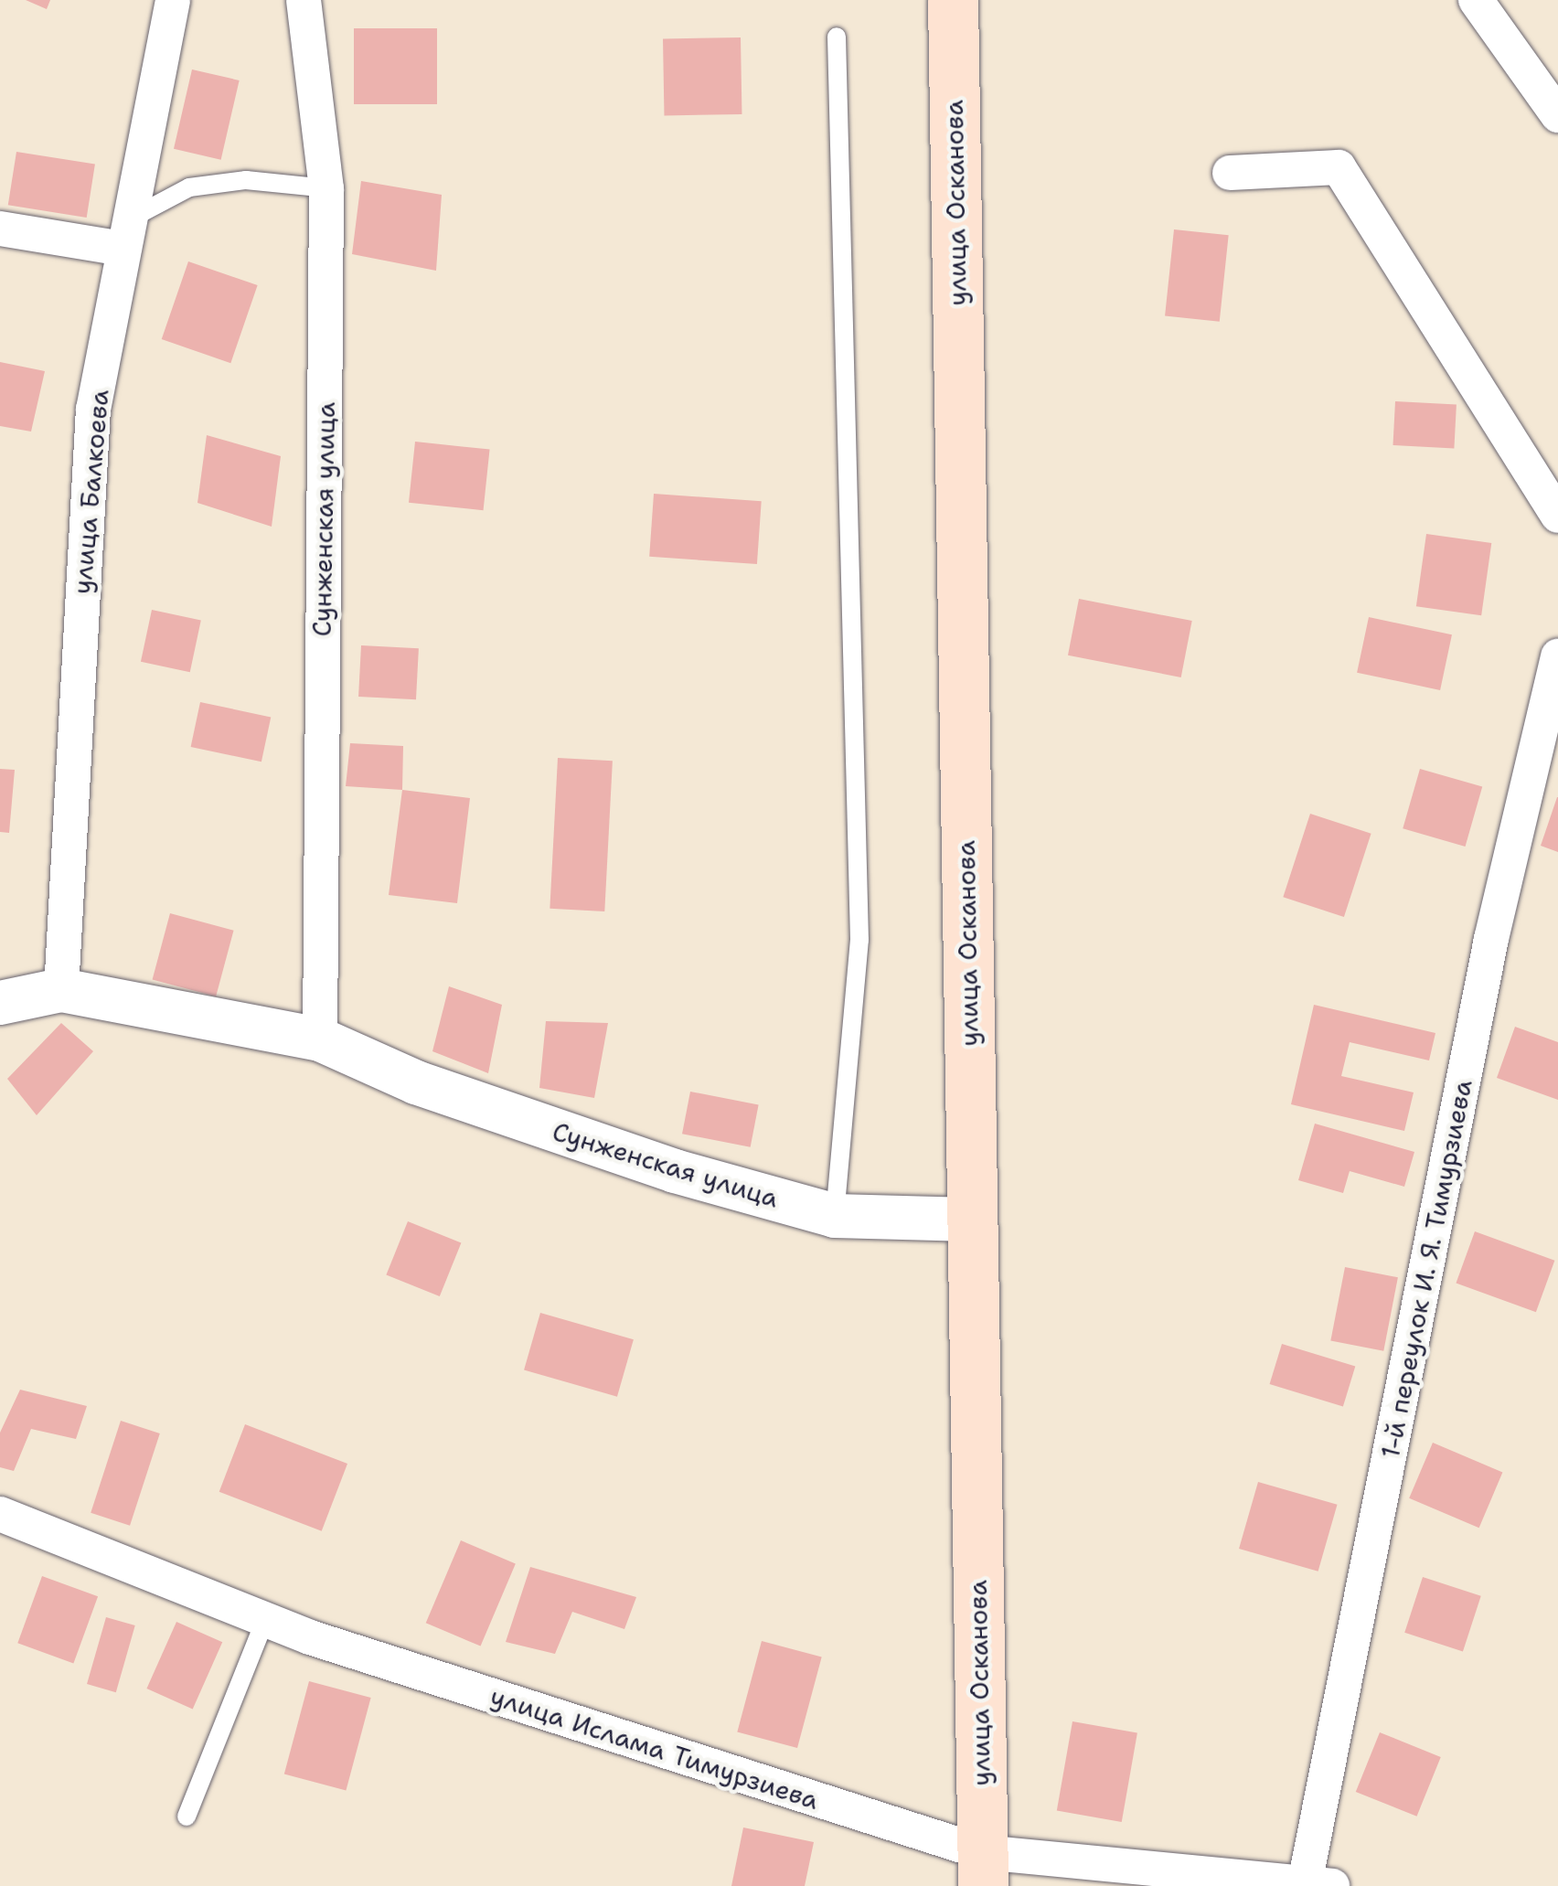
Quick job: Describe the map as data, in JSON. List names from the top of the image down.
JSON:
{
  "streets": {
    "main road": ["улица Осканова"],
    "street": [
      "улица Балкоева",
      "Сунженская улица",
      "1-й переулок И. Я. Тимурзиева",
      "улица Ислама Тимурзиева"
    ]
  },
  "crossings": [
    ["улица Осканова", "Сунженская улица"],
    ["улица Осканова", "улица Ислама Тимурзиева"],
    ["улица Балкоева", "Сунженская улица"],
    ["1-й переулок И. Я. Тимурзиева", "улица Ислама Тимурзиева"]
  ]
}
